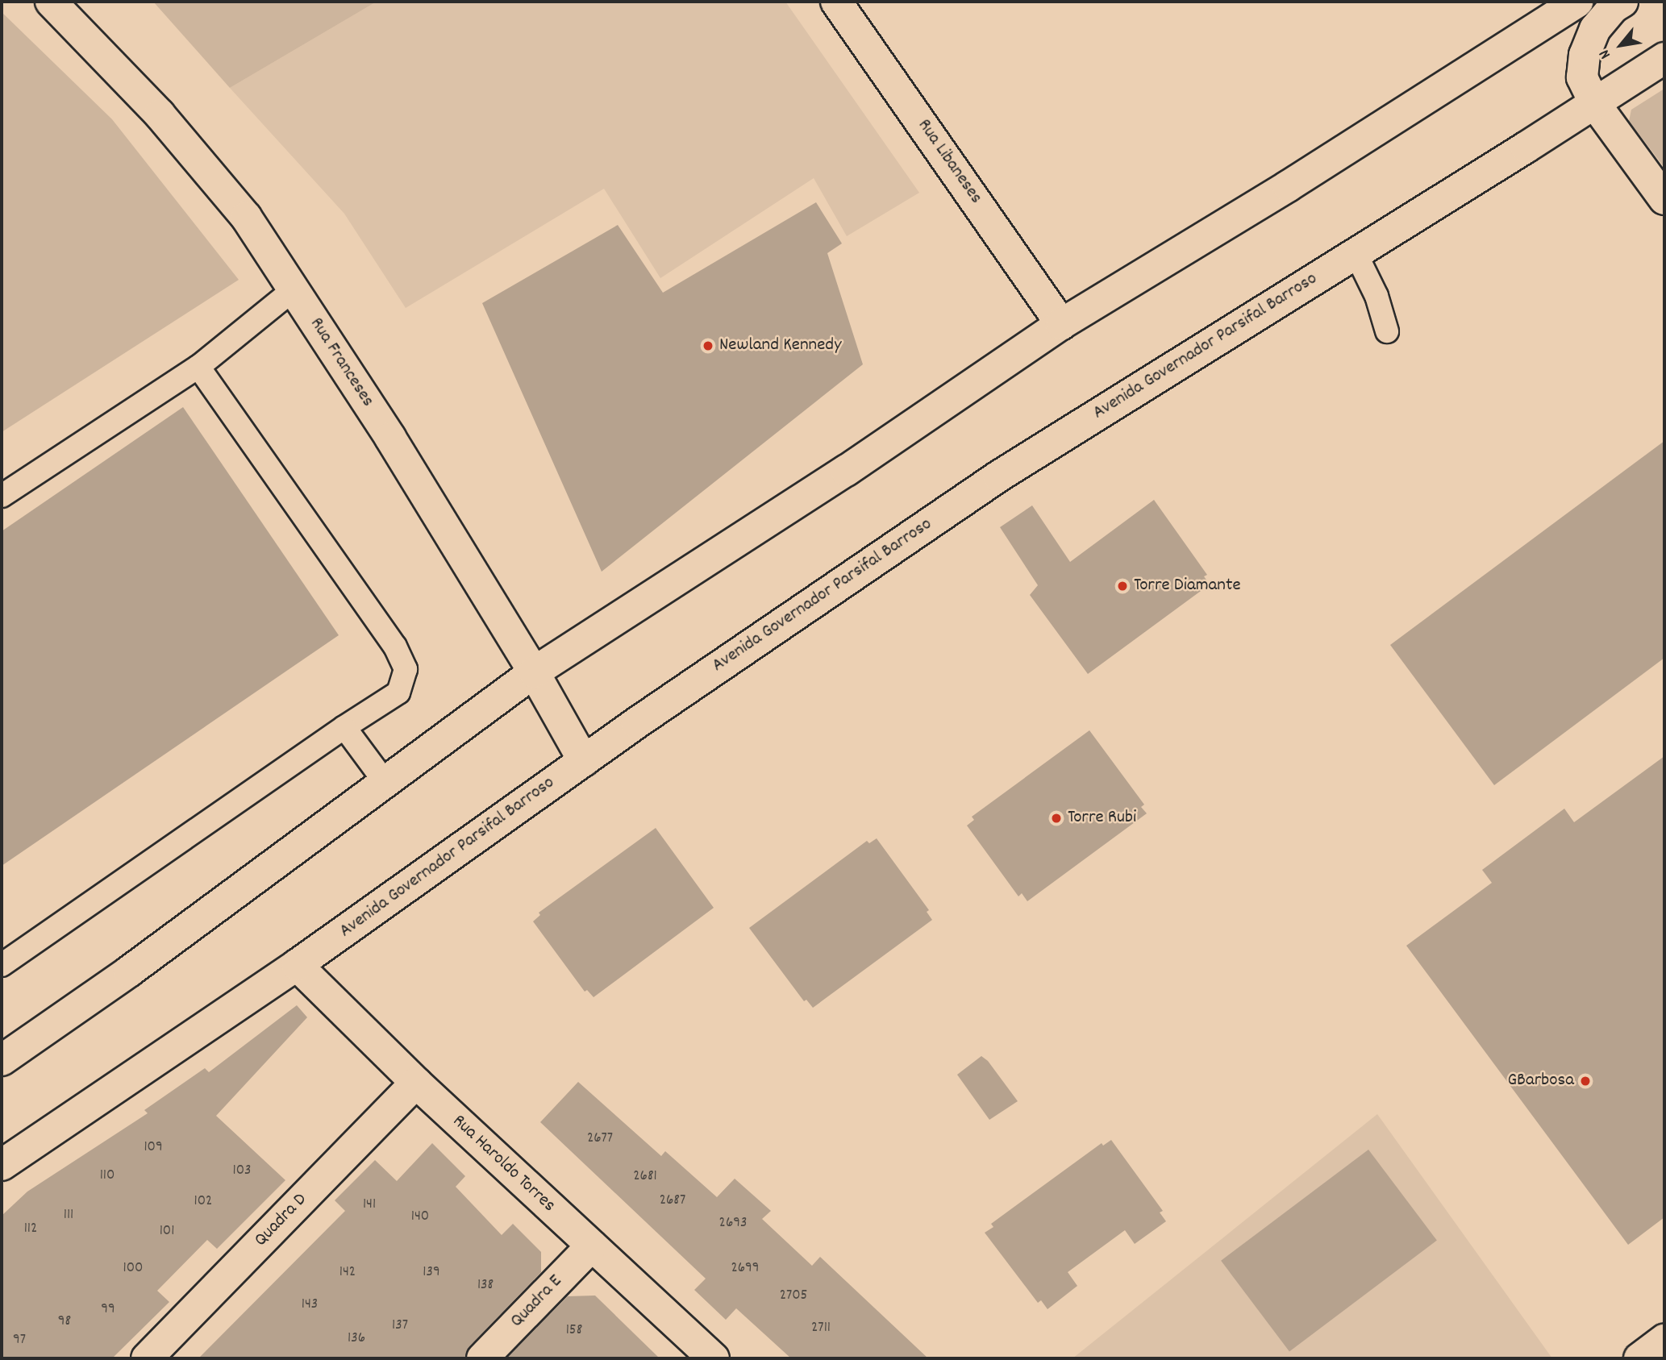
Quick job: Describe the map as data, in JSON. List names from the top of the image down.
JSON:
{
  "streets": {
    "main road": [
      "Rua Libaneses",
      "Avenida Governador Parsifal Barroso",
      "Rua Franceses",
      "Rua Haroldo Torres",
      "Quadra D",
      "Quadra E"
    ]
  },
  "crossings": [
    ["Avenida Governador Parsifal Barroso", "Rua Franceses"],
    ["Avenida Governador Parsifal Barroso", "Rua Haroldo Torres"],
    ["Rua Haroldo Torres", "Quadra D"],
    ["Rua Haroldo Torres", "Quadra E"]
  ],
  "places": [
    "Newland Kennedy",
    "Torre Diamante",
    "Torre Rubi",
    "GBarbosa"
  ],
  "house_numbers": [
    "2677",
    "109",
    "103",
    "110",
    "2681",
    "2687",
    "102",
    "141",
    "111",
    "140",
    "2693",
    "112",
    "101",
    "100",
    "2699",
    "142",
    "139",
    "138",
    "2705",
    "143",
    "99",
    "98",
    "137",
    "2711",
    "158",
    "136",
    "97"
  ],
  "north": "bottom left"
}
